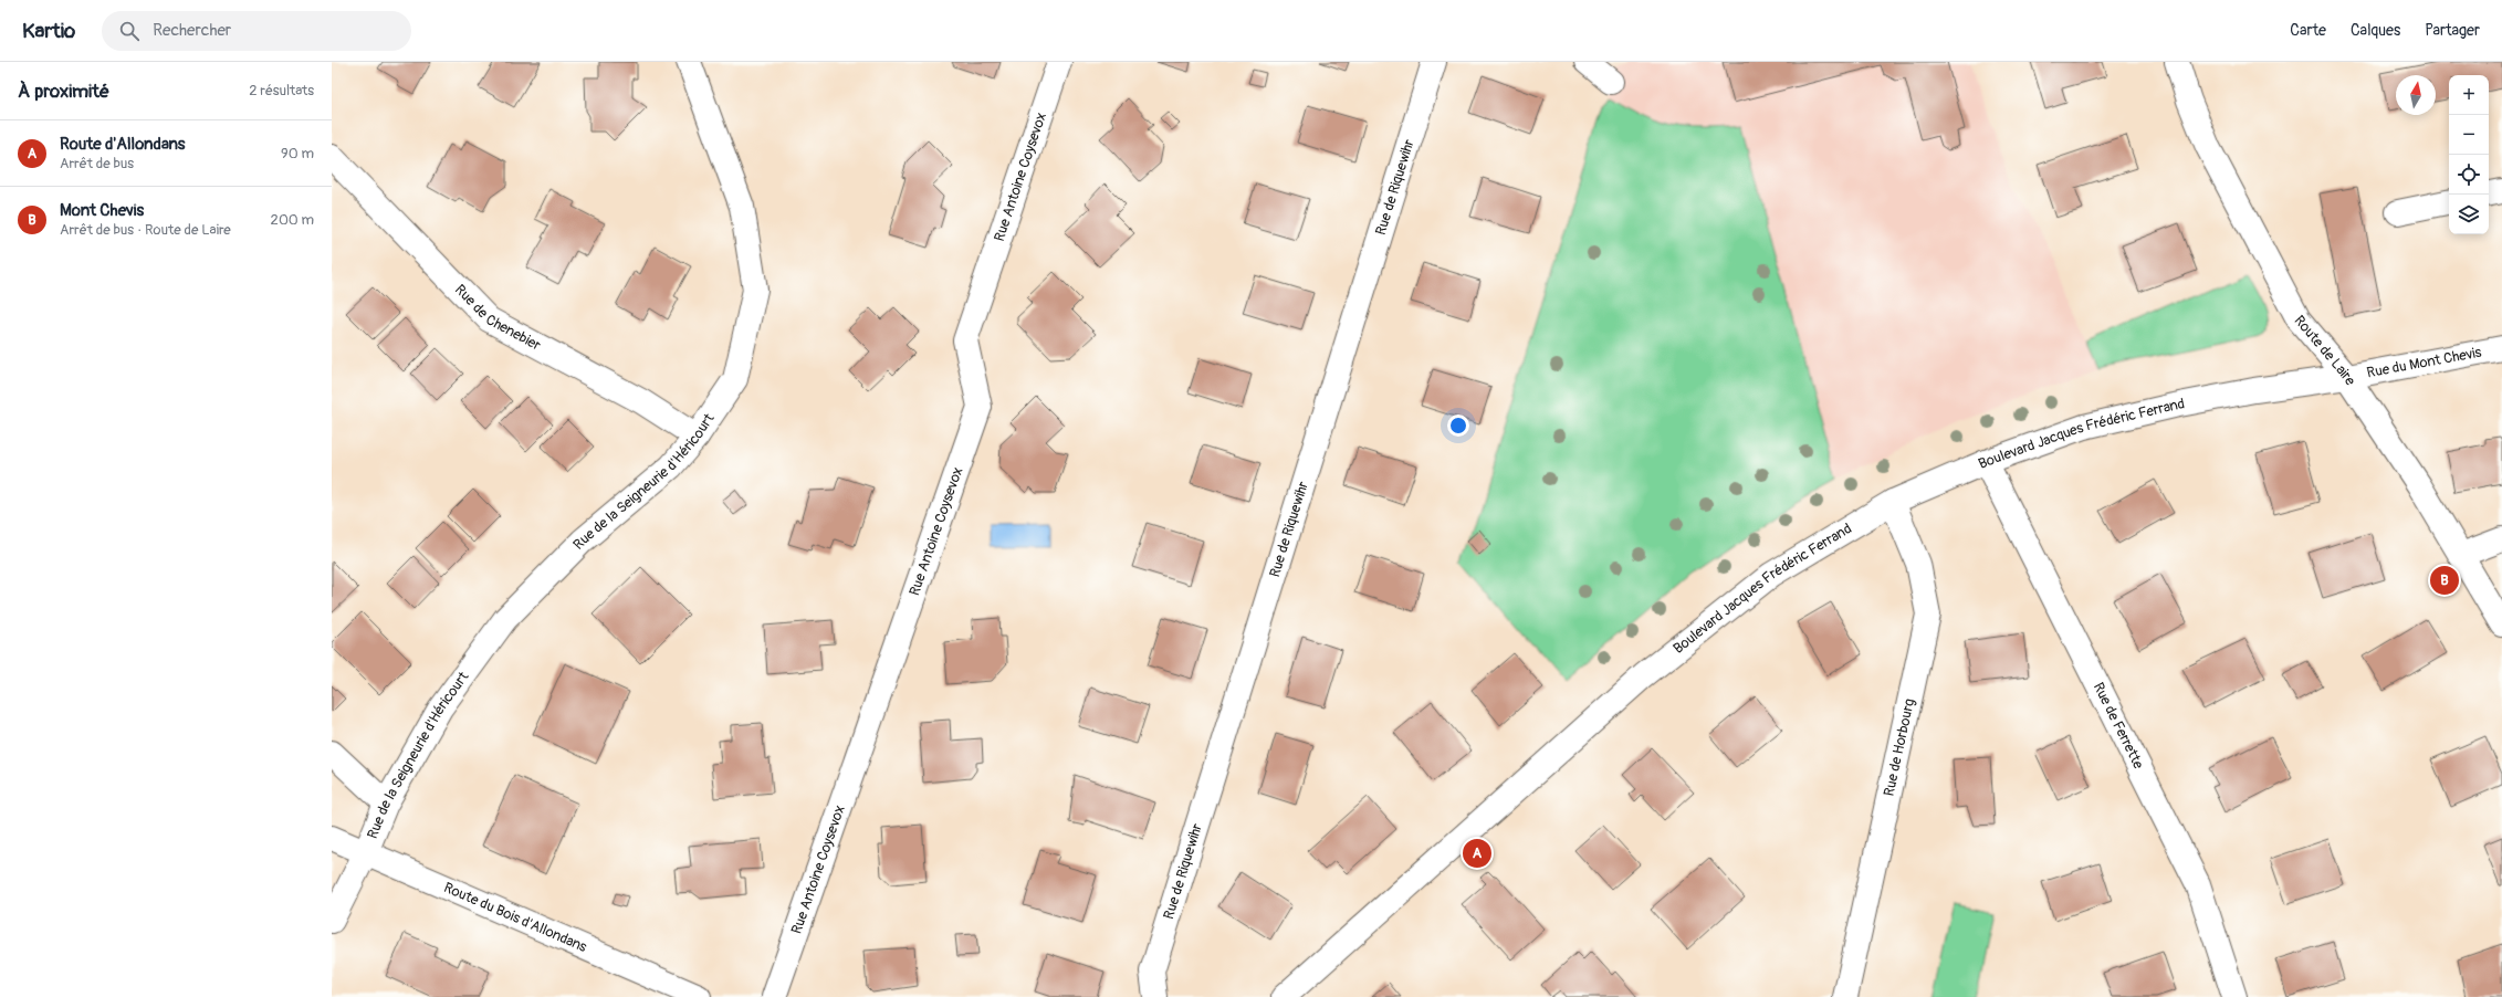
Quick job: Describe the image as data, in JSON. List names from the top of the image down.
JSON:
{
  "streets": {
    "street": [
      "Rue Antoine Coysevox",
      "Rue de Riquewihr",
      "Rue de Chenebier",
      "Route de Laire",
      "Rue du Mont Chevis",
      "Boulevard Jacques Frédéric Ferrand",
      "Rue de la Seigneurie d'Héricourt",
      "Rue de Ferrette",
      "Rue de Horbourg",
      "Route du Bois d'Allondans"
    ]
  },
  "crossings": [
    ["Rue de Chenebier", "Rue de la Seigneurie d'Héricourt"],
    ["Route de Laire", "Rue du Mont Chevis"],
    ["Route de Laire", "Boulevard Jacques Frédéric Ferrand"],
    ["Rue du Mont Chevis", "Boulevard Jacques Frédéric Ferrand"],
    ["Boulevard Jacques Frédéric Ferrand", "Rue de Ferrette"],
    ["Boulevard Jacques Frédéric Ferrand", "Rue de Horbourg"],
    ["Rue de la Seigneurie d'Héricourt", "Route du Bois d'Allondans"]
  ],
  "north": "top",
  "page": {
    "header": "Kartio",
    "search": "Rechercher",
    "nav": ["Carte", "Calques", "Partager"],
    "heading": ["À proximité", "2 résultats"],
    "map_buttons": ["+", "−"],
    "list": [
      {
        "mark": "A",
        "name": "Route d'Allondans",
        "note": "Arrêt de bus",
        "value": "90 m"
      },
      {
        "mark": "B",
        "name": "Mont Chevis",
        "note": "Arrêt de bus · Route de Laire",
        "value": "200 m"
      }
    ],
    "pins": ["B", "A"]
  }
}
